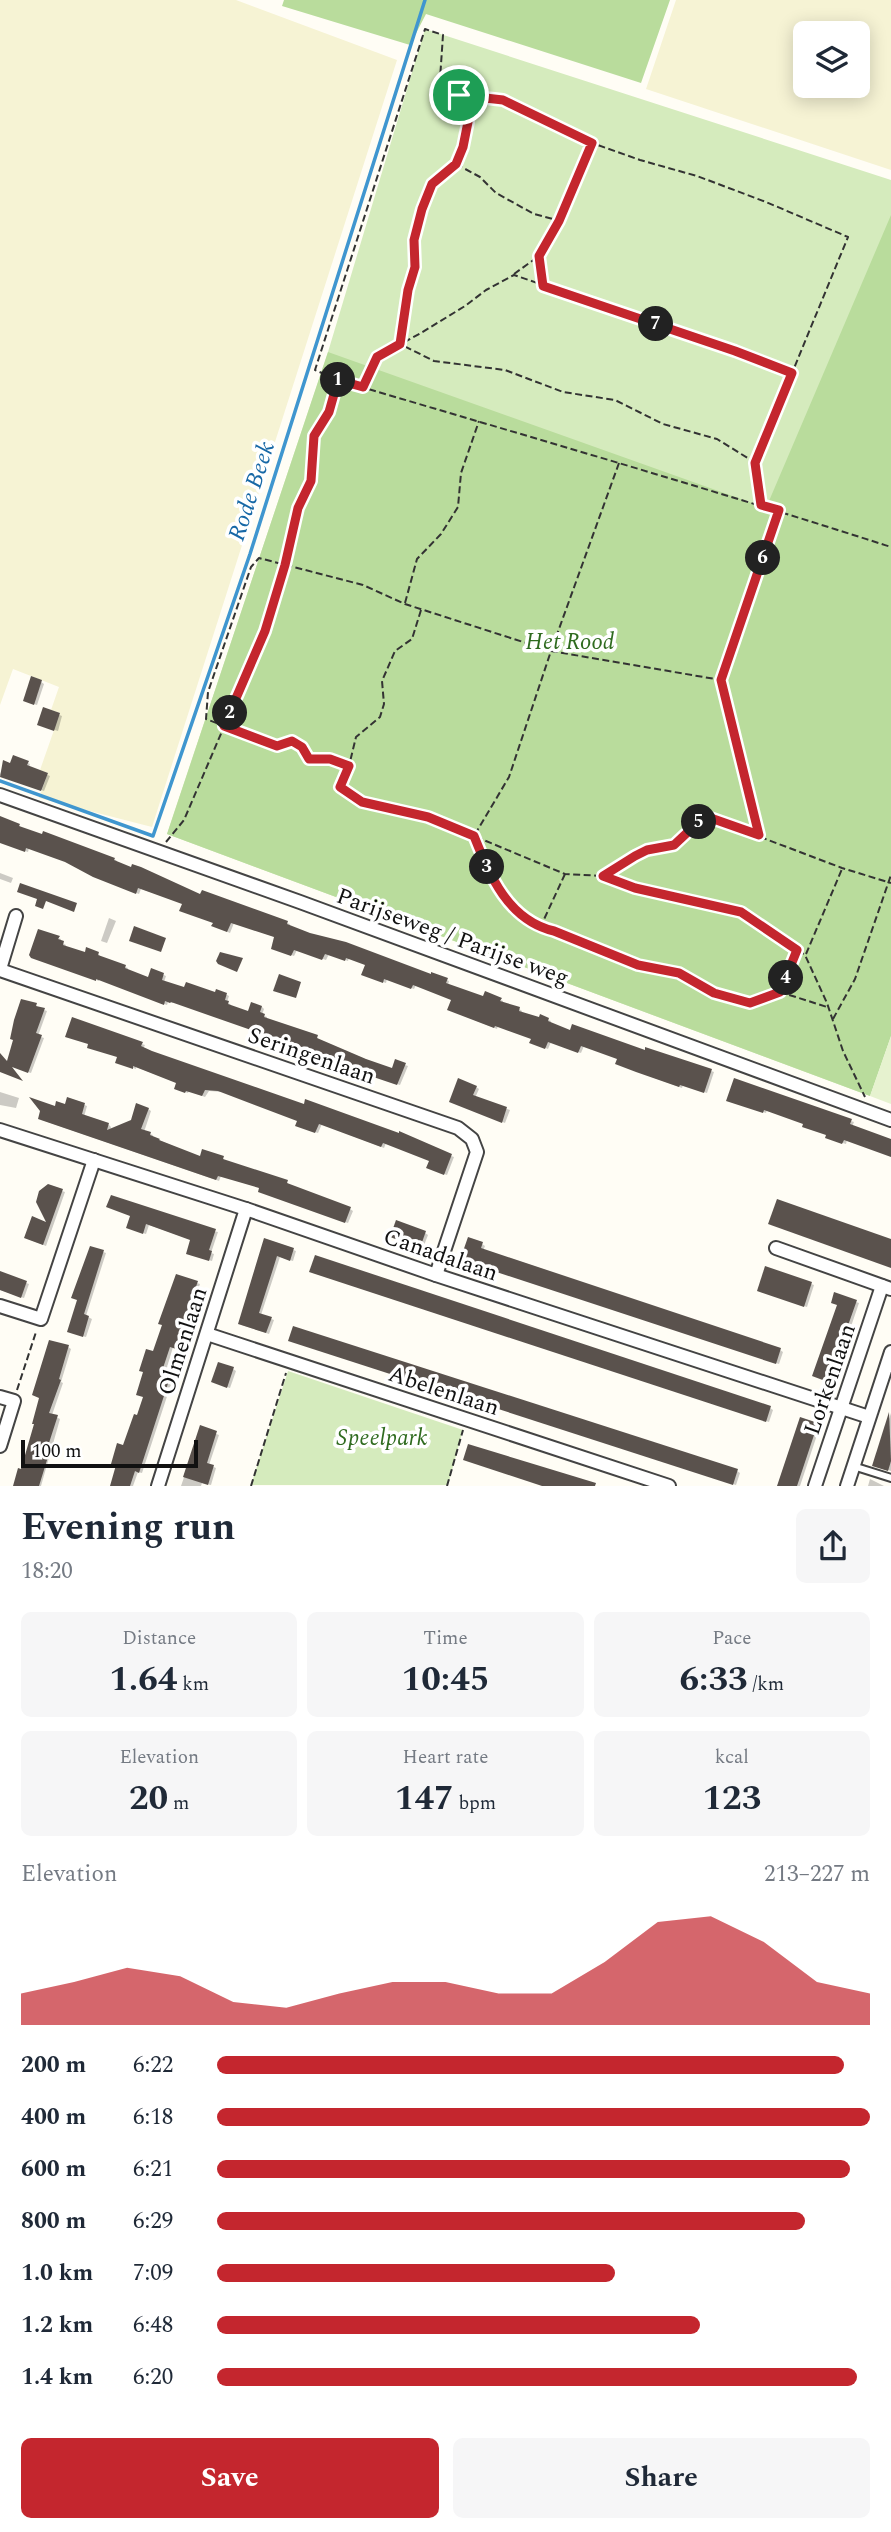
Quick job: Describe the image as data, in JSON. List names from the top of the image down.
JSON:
{
  "streets": {
    "street": [
      "Parijseweg / Parijse weg",
      "Seringenlaan",
      "Canadalaan",
      "Olmenlaan",
      "Lorkenlaan",
      "Abelenlaan"
    ]
  },
  "crossings": [
    ["Seringenlaan", "Canadalaan"],
    ["Canadalaan", "Olmenlaan"],
    ["Canadalaan", "Lorkenlaan"],
    ["Olmenlaan", "Abelenlaan"]
  ],
  "water": ["Rode Beek"],
  "parks": ["Het Rood", "Speelpark"],
  "scale_bar": "100 m",
  "page": {
    "pins": [
      "7",
      "1",
      "6",
      "2",
      "5",
      "3",
      "4"
    ],
    "scale": "100 m",
    "heading": ["Evening run", "18:20"],
    "stats": [
      ["Distance", "1.64 km"],
      ["Time", "10:45"],
      ["Pace", "6:33 /km"],
      ["Elevation", "20 m"],
      ["Heart rate", "147 bpm"],
      ["kcal", "123"]
    ],
    "chart": ["Elevation", "213–227 m"],
    "list": [
      {
        "name": "200 m",
        "note": "6:22"
      },
      {
        "name": "400 m",
        "note": "6:18"
      },
      {
        "name": "600 m",
        "note": "6:21"
      },
      {
        "name": "800 m",
        "note": "6:29"
      },
      {
        "name": "1.0 km",
        "note": "7:09"
      },
      {
        "name": "1.2 km",
        "note": "6:48"
      },
      {
        "name": "1.4 km",
        "note": "6:20"
      }
    ],
    "buttons": ["Save", "Share"]
  }
}
